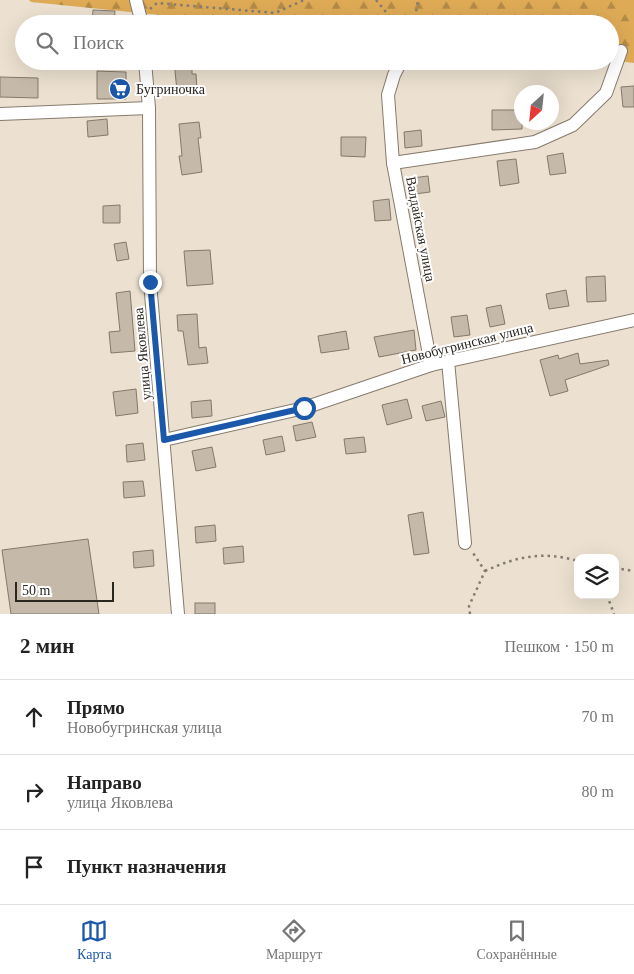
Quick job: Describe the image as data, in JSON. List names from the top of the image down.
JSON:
{
  "streets": {
    "street": ["Валдайская улица", "Новобугринская улица", "улица Яковлева"]
  },
  "crossings": [
    ["Валдайская улица", "Новобугринская улица"],
    ["Новобугринская улица", "улица Яковлева"]
  ],
  "places": {
    "supermarket": ["Бугриночка"]
  },
  "scale_bar": "50 m",
  "north": "bottom left",
  "page": {
    "search": "Поиск",
    "scale": "50 m",
    "heading": ["2 мин", "Пешком · 150 m"],
    "list": [
      ["Прямо", "Новобугринская улица", "70 m"],
      ["Направо", "улица Яковлева", "80 m"],
      "Пункт назначения"
    ],
    "nav": ["Карта", "Маршрут", "Сохранённые"]
  }
}
